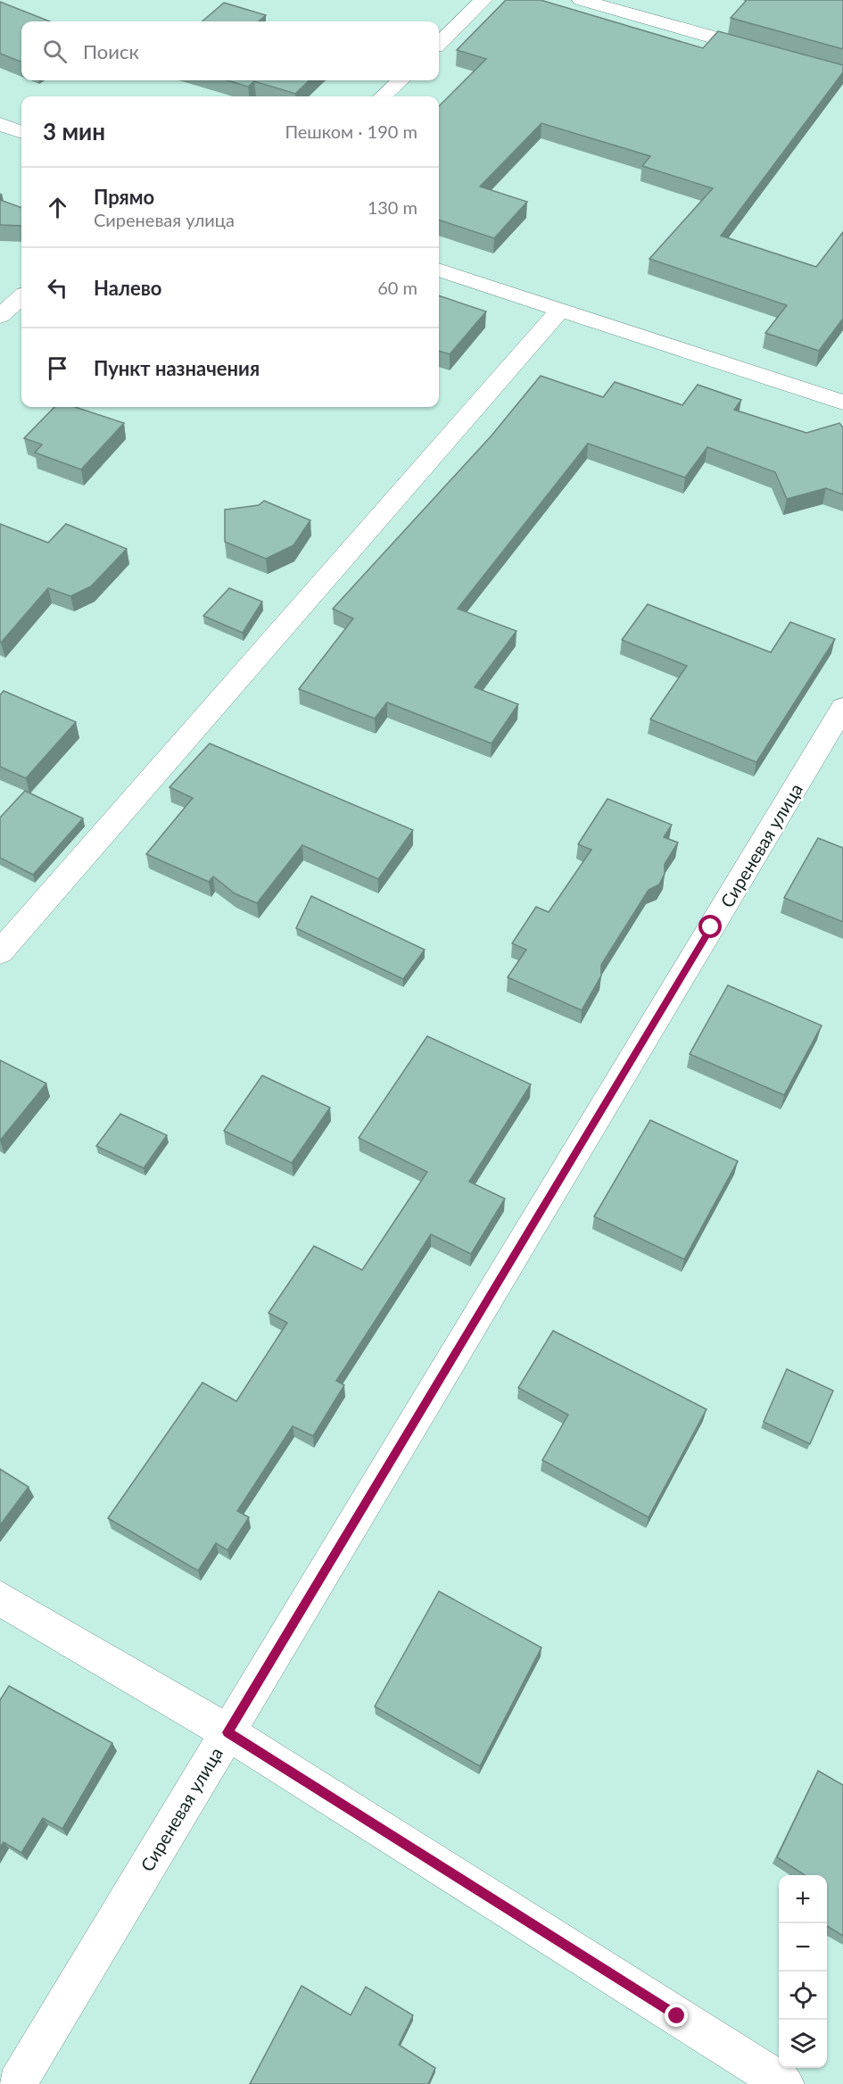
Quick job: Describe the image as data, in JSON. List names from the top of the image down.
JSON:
{
  "streets": {
    "street": ["Сиреневая улица"]
  },
  "page": {
    "search": "Поиск",
    "heading": ["3 мин", "Пешком · 190 m"],
    "list": [
      ["Прямо", "Сиреневая улица", "130 m"],
      ["Налево", "60 m"],
      "Пункт назначения"
    ],
    "map_buttons": ["+", "−"]
  }
}
